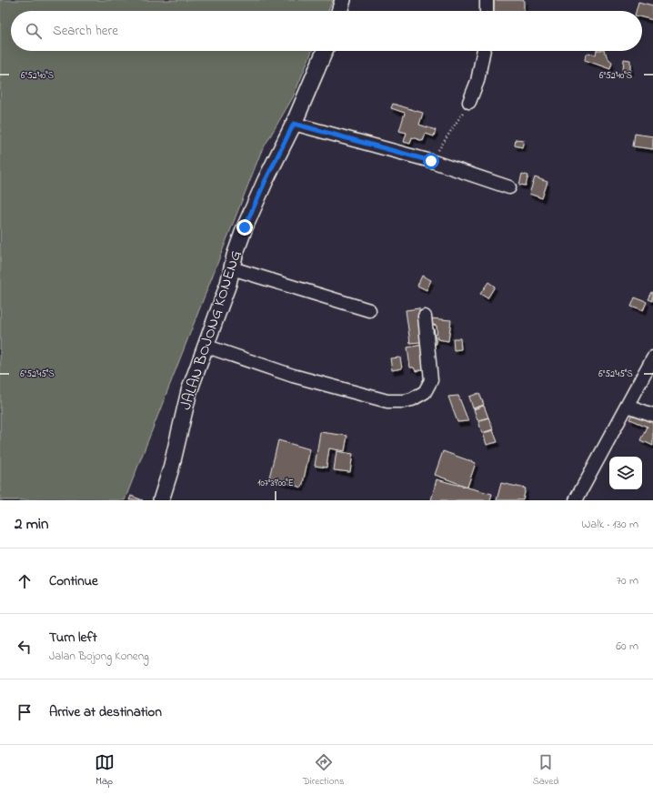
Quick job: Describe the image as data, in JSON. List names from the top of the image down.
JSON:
{
  "streets": {
    "street": ["JALAN BOJONG KONENG"]
  },
  "page": {
    "search": "Search here",
    "heading": ["2 min", "Walk · 130 m"],
    "list": [
      ["Continue", "70 m"],
      ["Turn left", "Jalan Bojong Koneng", "60 m"],
      "Arrive at destination"
    ],
    "nav": ["Map", "Directions", "Saved"]
  },
  "coordinates": ["6°52'40\"S", "6°52'45\"S", "107°39'00\"E"]
}
